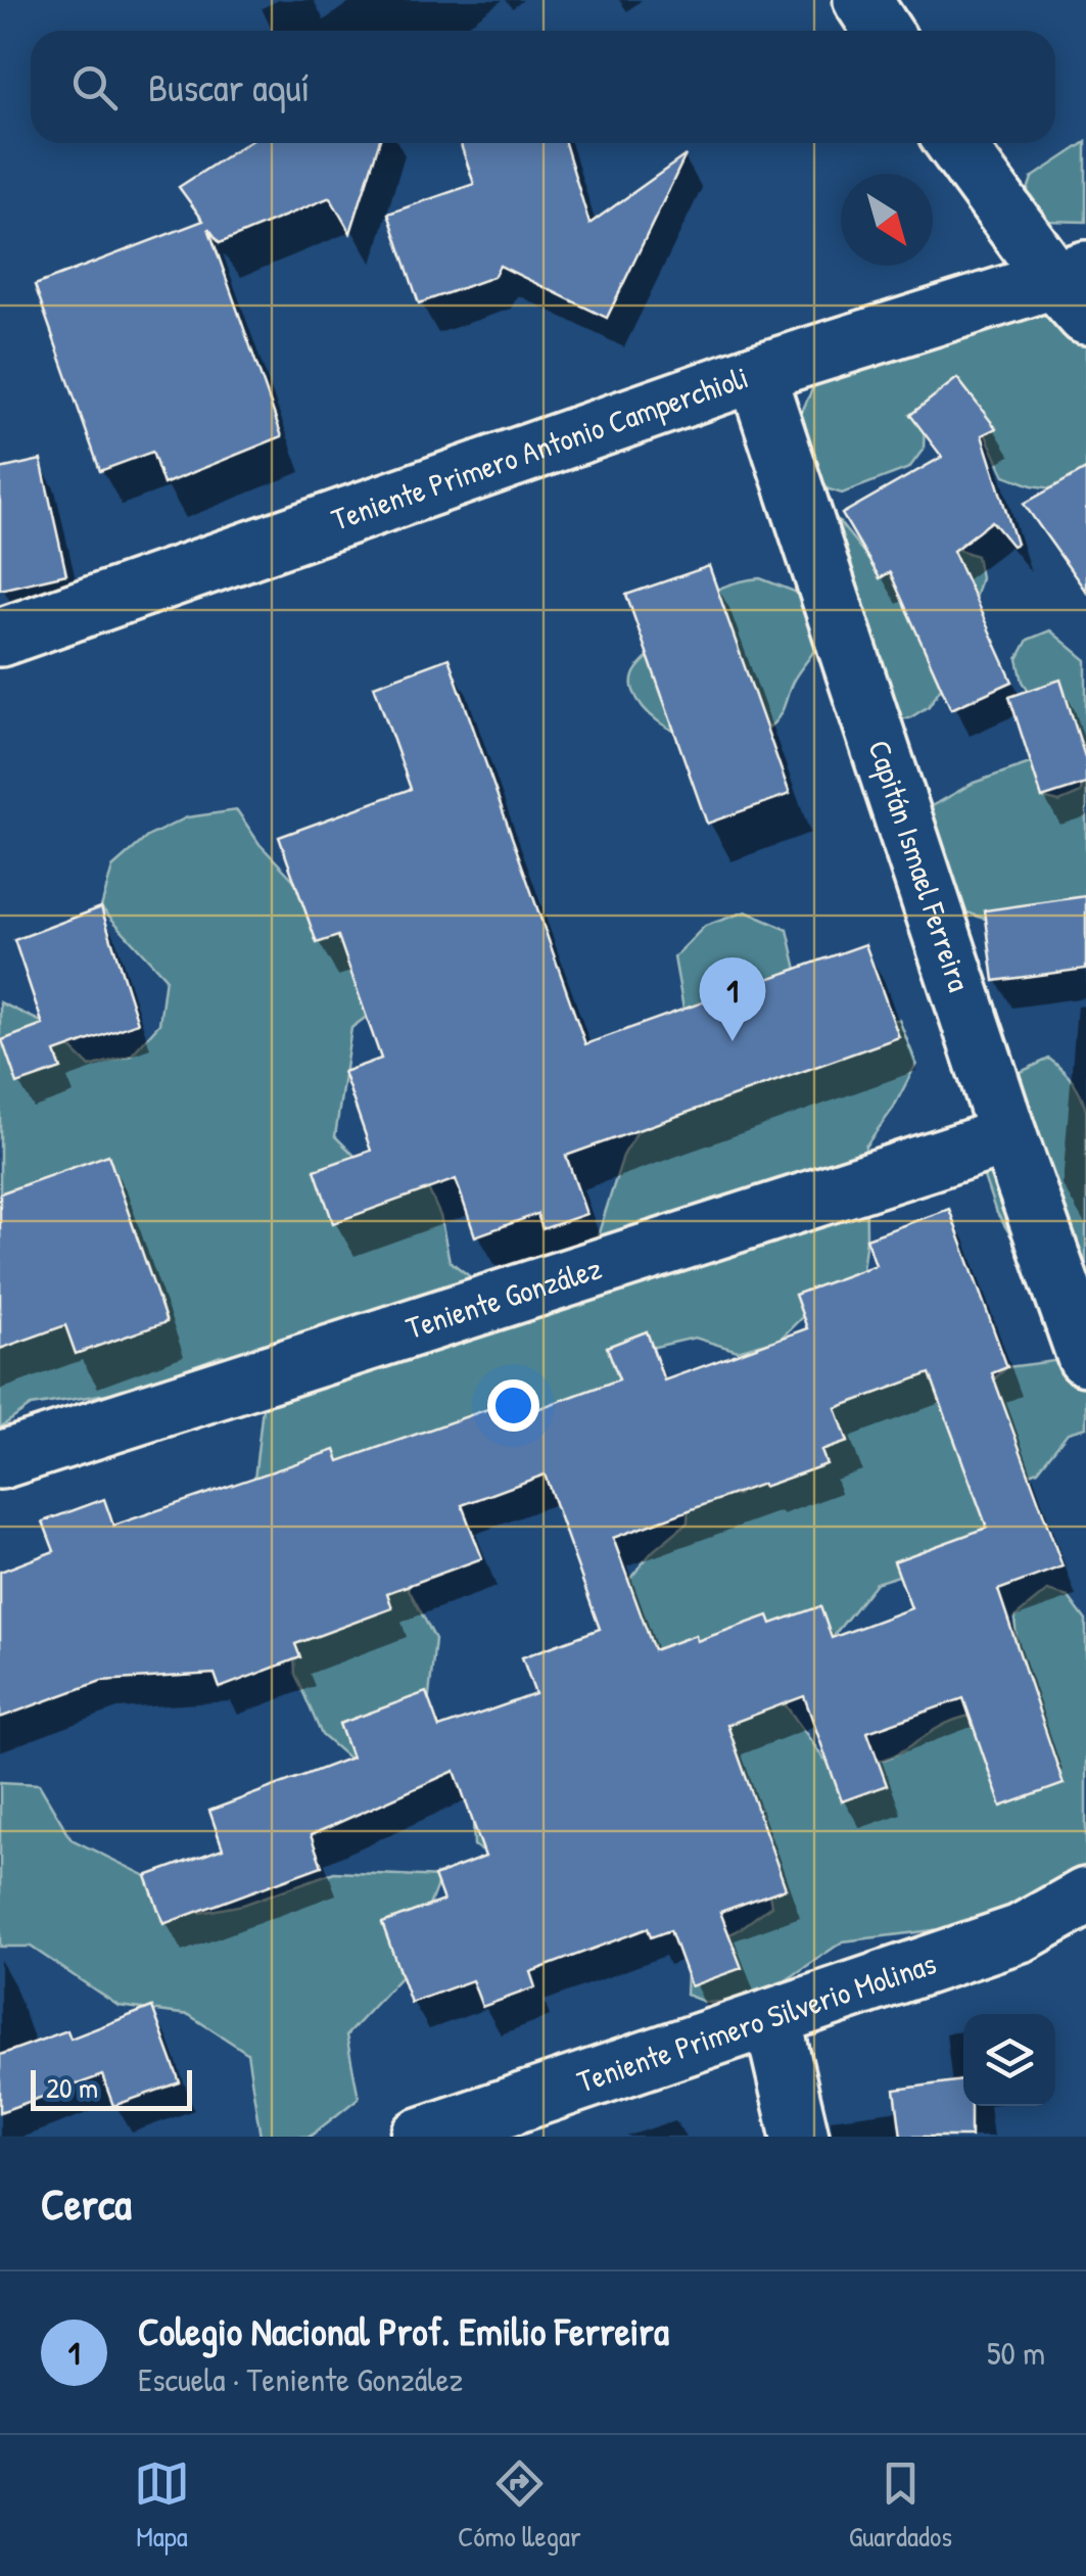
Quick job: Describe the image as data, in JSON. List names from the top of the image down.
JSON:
{
  "streets": {
    "street": [
      "Teniente Primero Antonio Camperchioli",
      "Capitán Ismael Ferreira",
      "Teniente González",
      "Teniente Primero Silverio Molinas"
    ]
  },
  "crossings": [
    ["Teniente Primero Antonio Camperchioli", "Capitán Ismael Ferreira"],
    ["Capitán Ismael Ferreira", "Teniente González"]
  ],
  "scale_bar": "20 m",
  "north": "bottom right",
  "page": {
    "search": "Buscar aquí",
    "pins": "1",
    "scale": "20 m",
    "heading": "Cerca",
    "list": [
      {
        "mark": "1",
        "name": "Colegio Nacional Prof. Emilio Ferreira",
        "note": "Escuela · Teniente González",
        "value": "50 m"
      }
    ],
    "nav": ["Mapa", "Cómo llegar", "Guardados"]
  }
}
